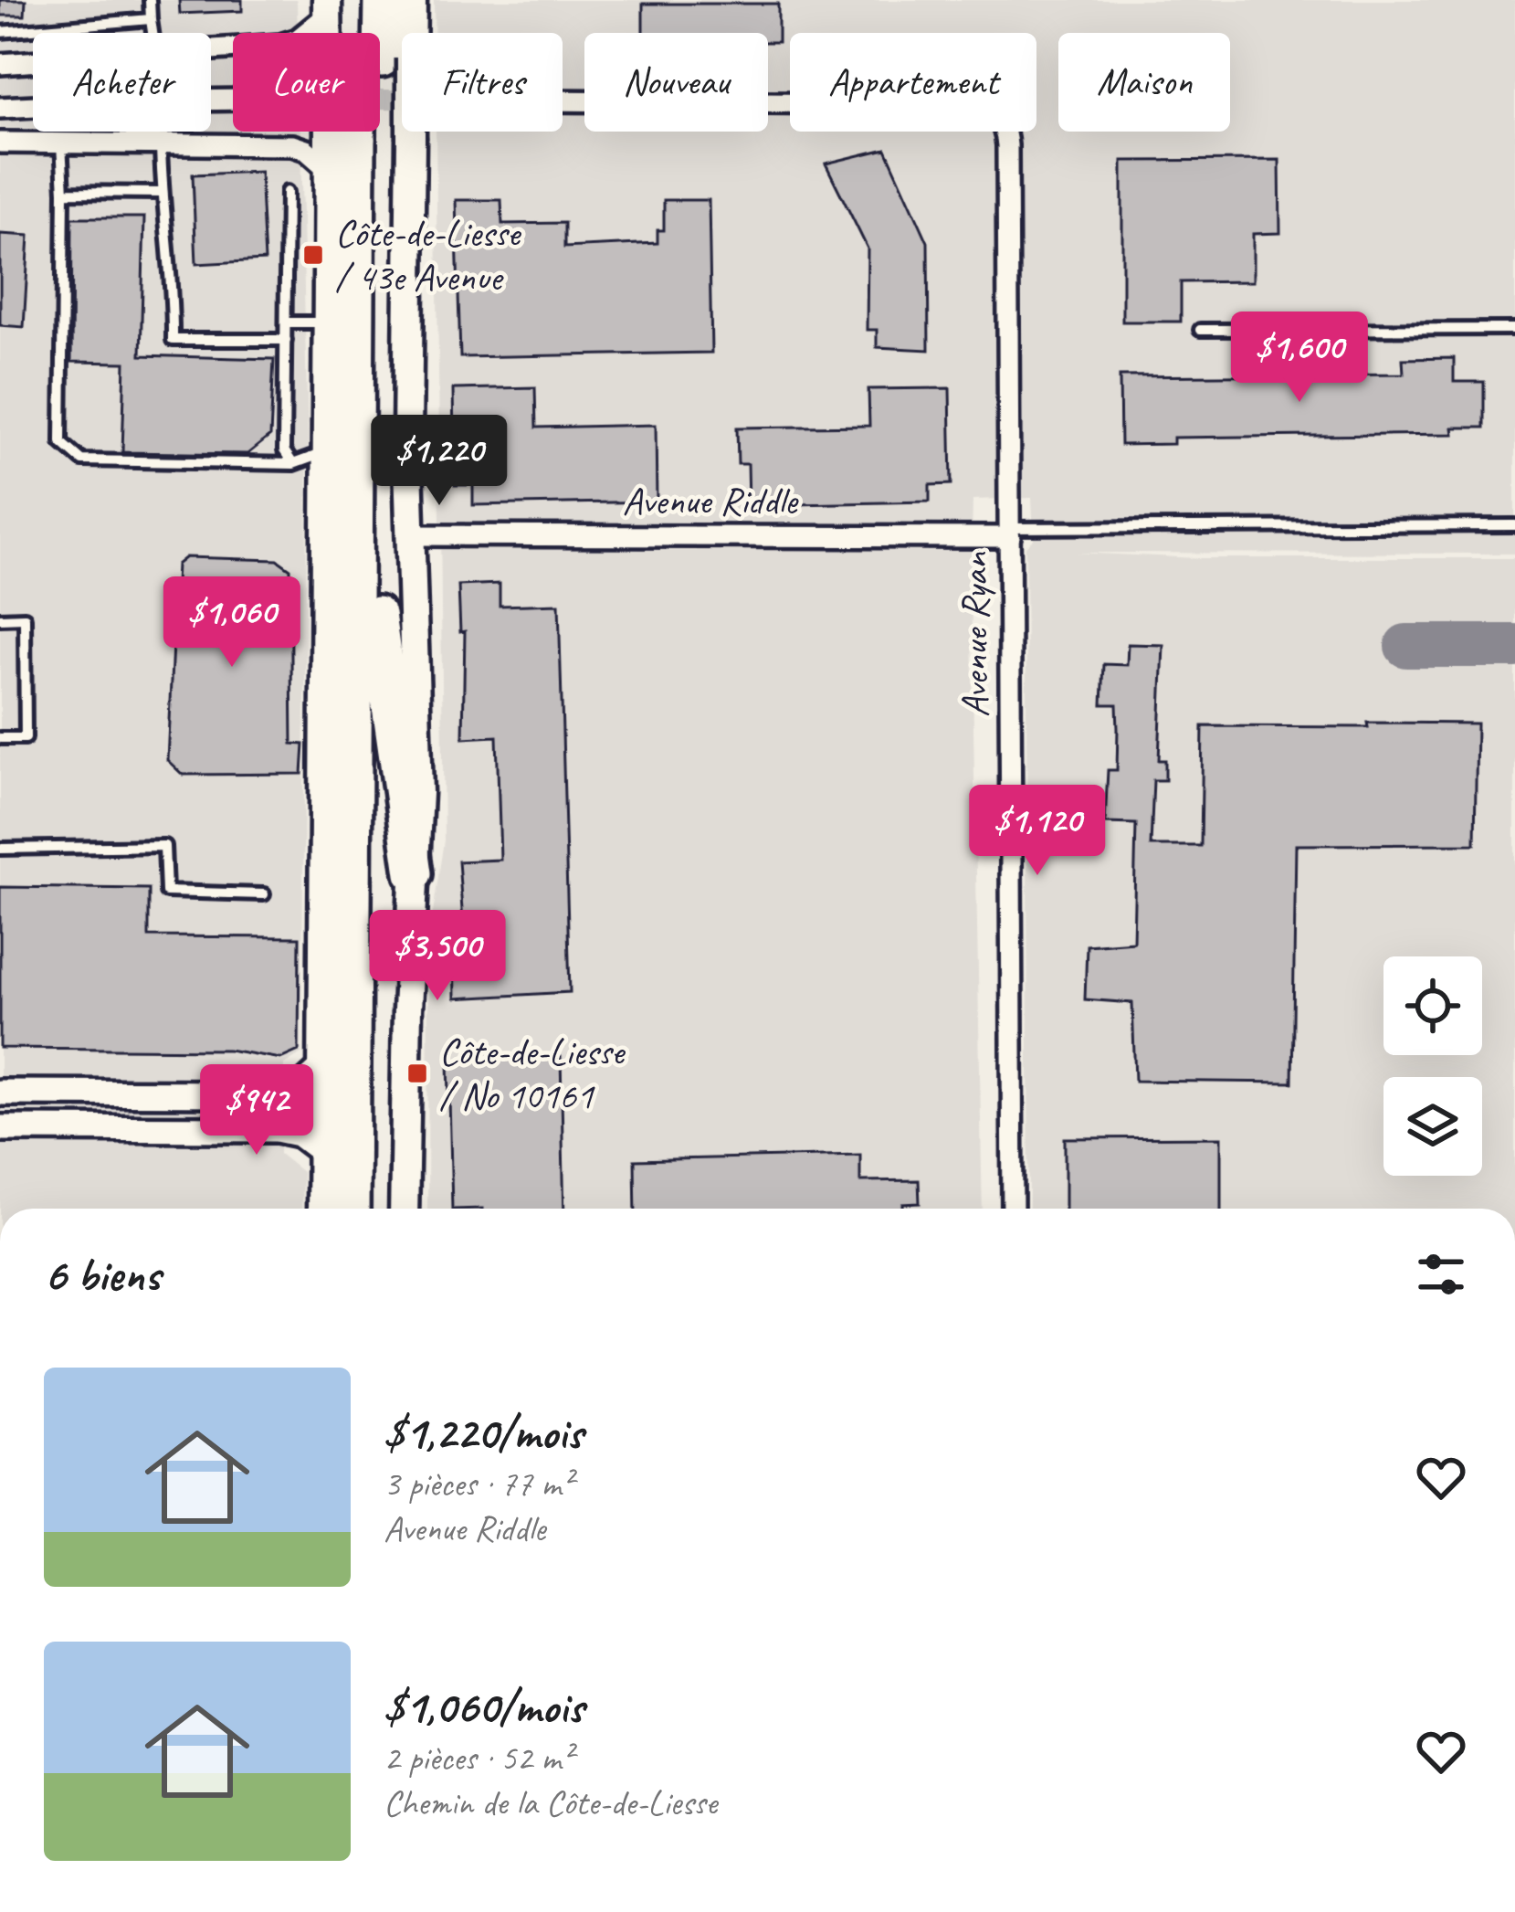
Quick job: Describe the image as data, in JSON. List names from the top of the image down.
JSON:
{
  "streets": {
    "street": ["Avenue Riddle", "Avenue Ryan"]
  },
  "crossings": [
    ["Avenue Riddle", "Avenue Ryan"]
  ],
  "places": {
    "transit": ["Côte-de-Liesse / 43e Avenue", "Côte-de-Liesse / No 10161"]
  },
  "page": {
    "chip": [
      "Acheter",
      "Louer",
      "Filtres",
      "Nouveau",
      "Appartement",
      "Maison"
    ],
    "price": [
      "$1,600",
      "$1,220",
      "$1,060",
      "$1,120",
      "$3,500",
      "$942"
    ],
    "heading": "6 biens",
    "list": [
      {
        "name": "$1,220/mois",
        "note": "3 pièces · 77 m² · Avenue Riddle"
      },
      {
        "name": "$1,060/mois",
        "note": "2 pièces · 52 m² · Chemin de la Côte-de-Liesse"
      }
    ]
  }
}
